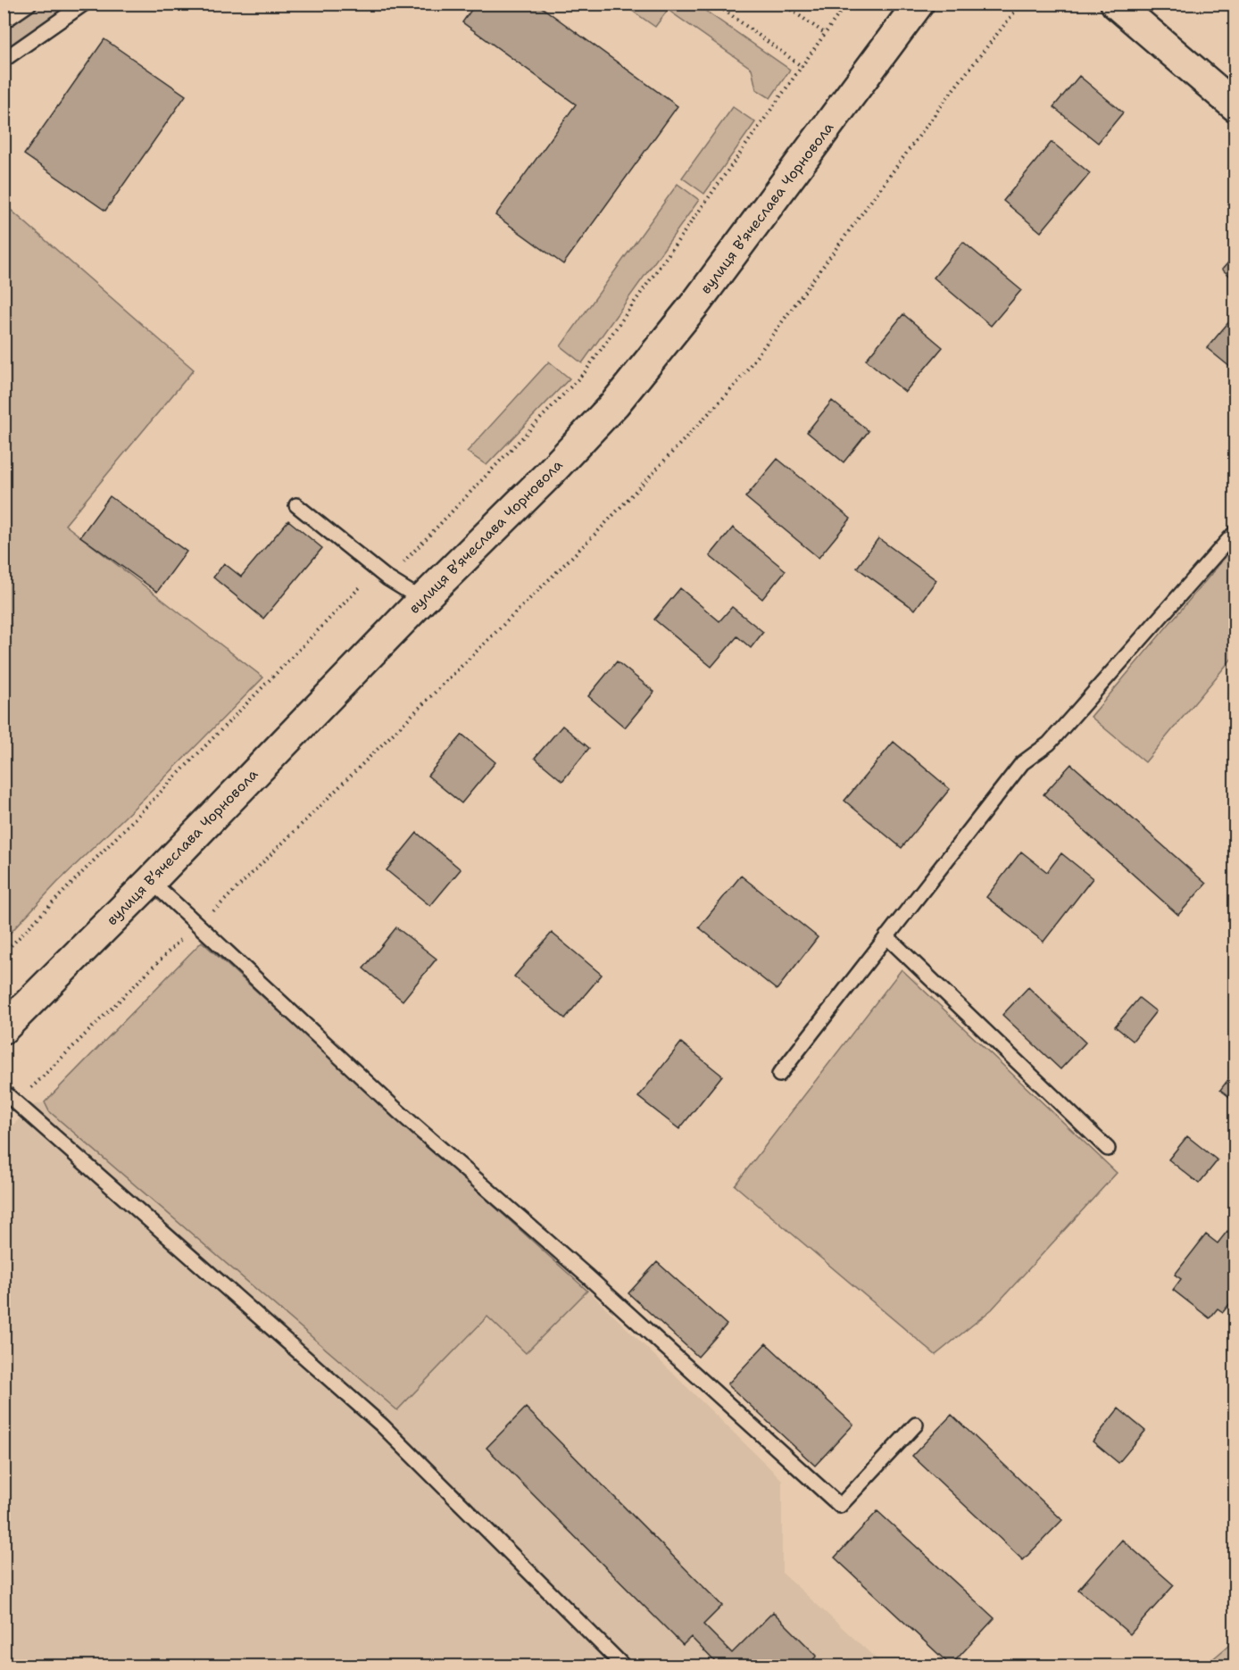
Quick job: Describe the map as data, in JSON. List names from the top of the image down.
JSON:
{
  "streets": {
    "main road": ["вулиця Вʼячеслава Чорновола"]
  }
}
